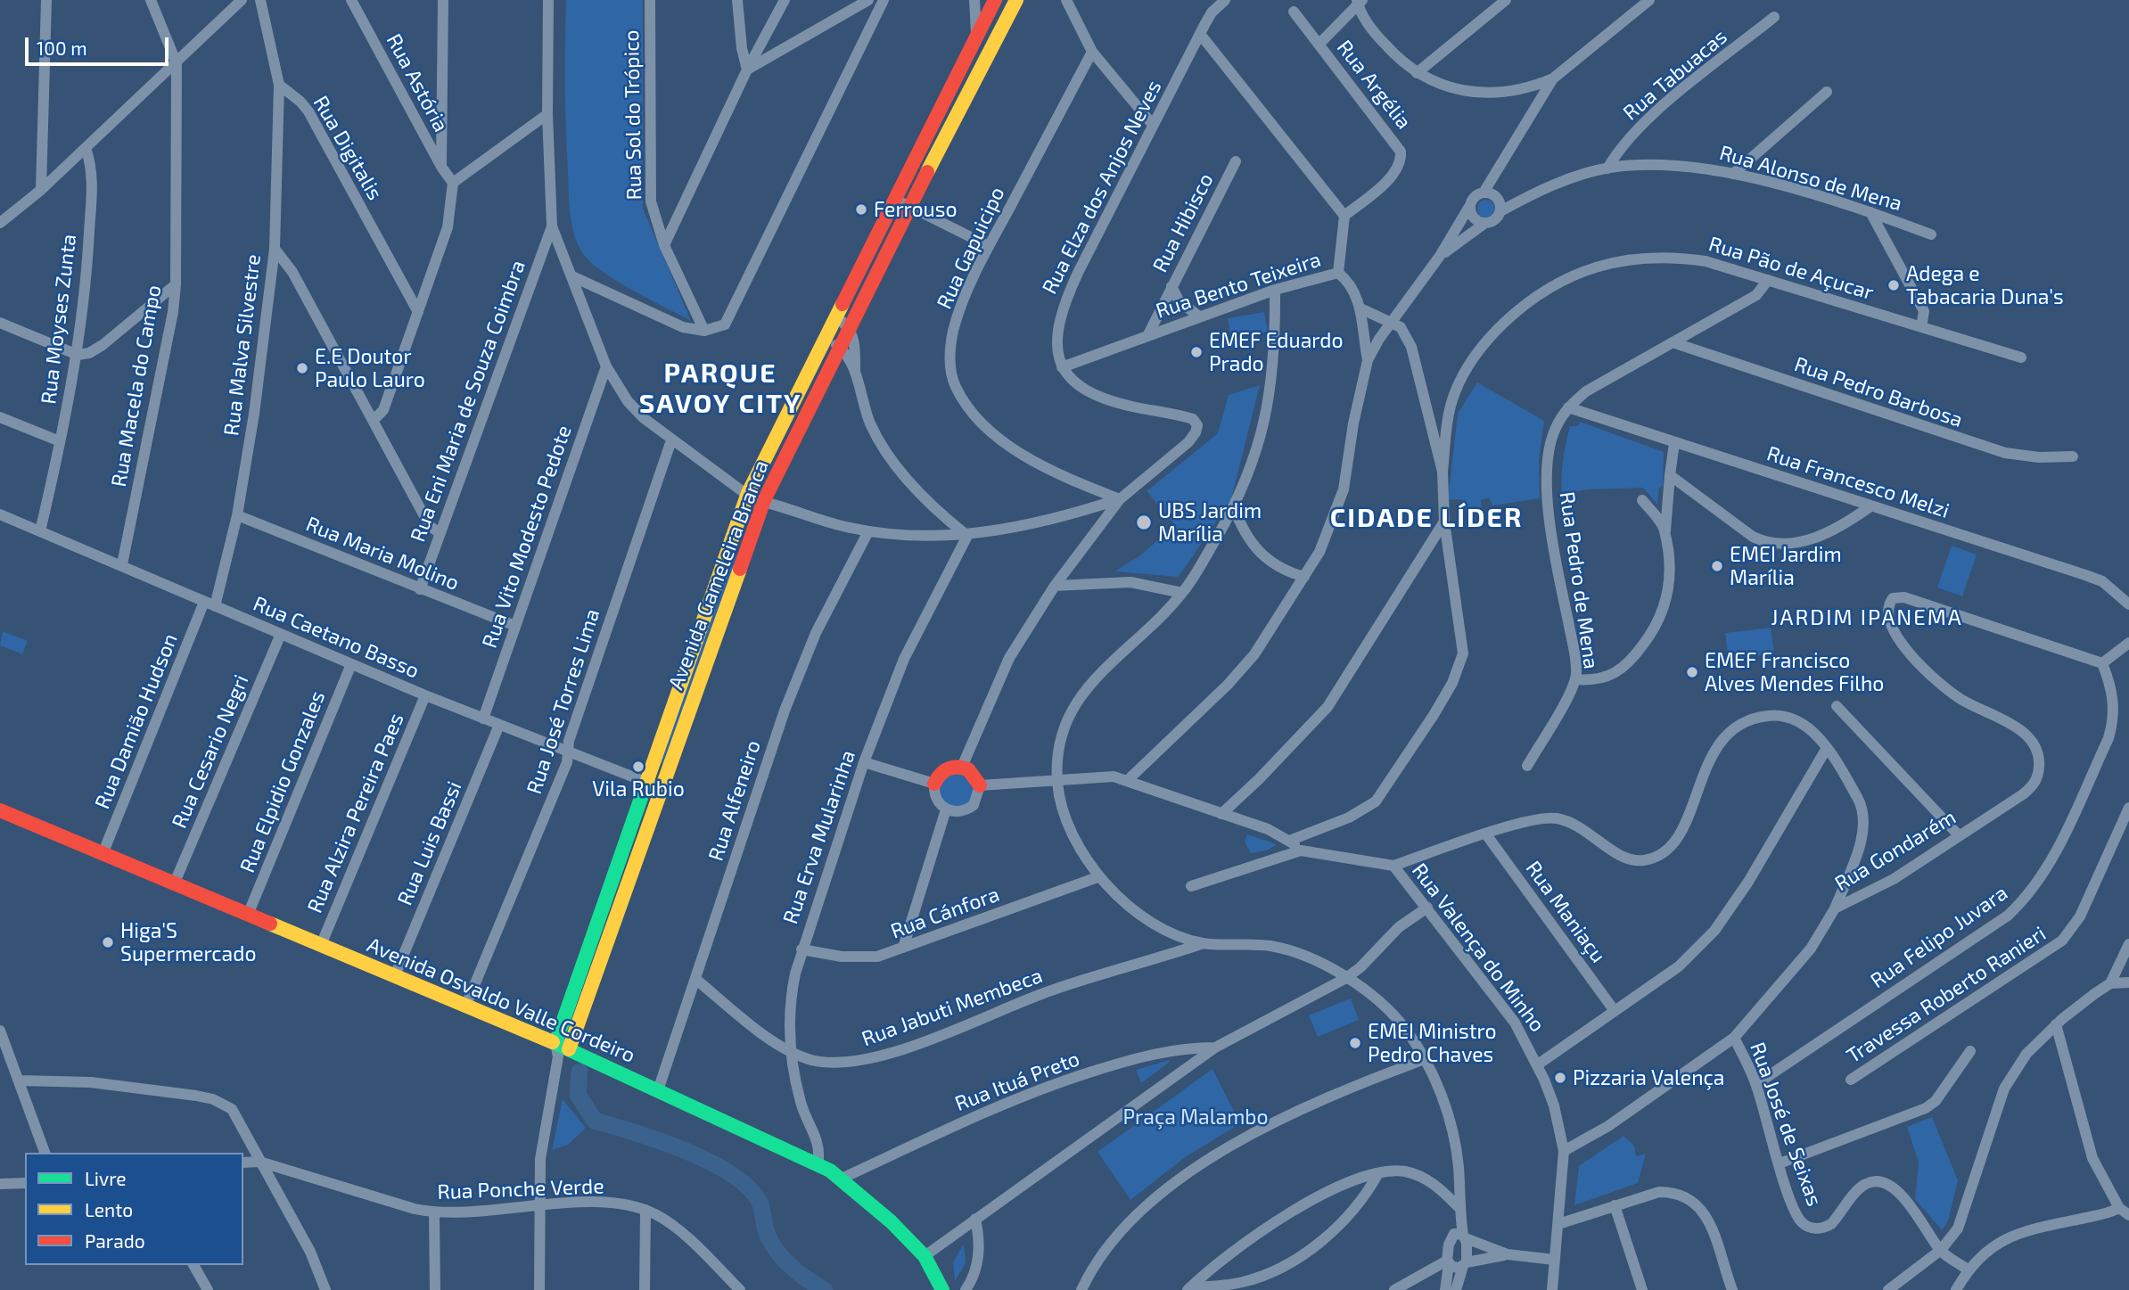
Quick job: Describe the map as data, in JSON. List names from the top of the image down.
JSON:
{
  "streets": {
    "main road": ["Avenida Gameleira Branca", "Avenida Osvaldo Valle Cordeiro"],
    "street": [
      "Rua Tabuacas",
      "Rua Astória",
      "Rua Argélia",
      "Rua Sol do Trópico",
      "Rua Digitalis",
      "Rua Alonso de Mena",
      "Rua Elza dos Anjos Neves",
      "Rua Hibisco",
      "Rua Gapuicipo",
      "Rua Pão de Açucar",
      "Rua Bento Teixeira",
      "Rua Moyses Zunta",
      "Rua Malva Silvestre",
      "Rua Macela do Campo",
      "Rua Pedro Barbosa",
      "Rua Eni Maria de Souza Coimbra",
      "Rua Francesco Melzi",
      "Rua Vito Modesto Pedote",
      "Rua Maria Molino",
      "Rua Pedro de Mena",
      "Rua Caetano Basso",
      "Rua José Torres Lima",
      "Rua Damião Hudson",
      "Rua Cesario Negri",
      "Rua Elpidio Gonzales",
      "Rua Alfeneiro",
      "Rua Alzira Pereira Paes",
      "Rua Erva Mularinha",
      "Rua Luis Bassi",
      "Rua Gondarém",
      "Rua Maniaçu",
      "Rua Cánfora",
      "Rua Felipo Juvara",
      "Rua Valença do Minho",
      "Travessa Roberto Ranieri",
      "Rua Jabuti Membeca",
      "Rua Ituá Preto",
      "Rua José de Seixas",
      "Rua Ponche Verde"
    ]
  },
  "crossings": [
    ["Rua Tabuacas", "Rua Alonso de Mena"],
    ["Rua Digitalis", "Rua Malva Silvestre"],
    ["Rua Elza dos Anjos Neves", "Rua Bento Teixeira"],
    ["Rua Hibisco", "Rua Bento Teixeira"],
    ["Rua Pão de Açucar", "Rua Pedro de Mena"],
    ["Rua Moyses Zunta", "Rua Caetano Basso"],
    ["Rua Malva Silvestre", "Rua Maria Molino"],
    ["Rua Malva Silvestre", "Rua Caetano Basso"],
    ["Rua Malva Silvestre", "Rua Damião Hudson"],
    ["Rua Macela do Campo", "Rua Caetano Basso"],
    ["Rua Pedro Barbosa", "Rua Pedro de Mena"],
    ["Rua Eni Maria de Souza Coimbra", "Rua Maria Molino"],
    ["Rua Francesco Melzi", "Rua Pedro de Mena"],
    ["Rua Vito Modesto Pedote", "Rua Maria Molino"],
    ["Rua Vito Modesto Pedote", "Rua Caetano Basso"],
    ["Avenida Gameleira Branca", "Rua Caetano Basso"],
    ["Avenida Gameleira Branca", "Avenida Osvaldo Valle Cordeiro"],
    ["Rua Caetano Basso", "Rua José Torres Lima"],
    ["Rua Caetano Basso", "Rua Damião Hudson"],
    ["Rua Caetano Basso", "Rua Cesario Negri"],
    ["Rua Caetano Basso", "Rua Elpidio Gonzales"],
    ["Rua Caetano Basso", "Rua Alzira Pereira Paes"],
    ["Rua Caetano Basso", "Rua Luis Bassi"],
    ["Rua José Torres Lima", "Avenida Osvaldo Valle Cordeiro"],
    ["Rua Damião Hudson", "Avenida Osvaldo Valle Cordeiro"],
    ["Rua Cesario Negri", "Avenida Osvaldo Valle Cordeiro"],
    ["Rua Elpidio Gonzales", "Avenida Osvaldo Valle Cordeiro"],
    ["Rua Alfeneiro", "Avenida Osvaldo Valle Cordeiro"],
    ["Rua Alfeneiro", "Rua Jabuti Membeca"],
    ["Rua Alzira Pereira Paes", "Avenida Osvaldo Valle Cordeiro"],
    ["Rua Erva Mularinha", "Rua Cánfora"],
    ["Rua Erva Mularinha", "Avenida Osvaldo Valle Cordeiro"],
    ["Rua Erva Mularinha", "Rua Jabuti Membeca"],
    ["Rua Luis Bassi", "Avenida Osvaldo Valle Cordeiro"],
    ["Rua Gondarém", "Rua Felipo Juvara"],
    ["Rua Gondarém", "Rua Valença do Minho"],
    ["Rua Gondarém", "Rua José de Seixas"],
    ["Rua Felipo Juvara", "Rua José de Seixas"],
    ["Avenida Osvaldo Valle Cordeiro", "Rua Ituá Preto"]
  ],
  "districts": ["PARQUE SAVOY CITY", "CIDADE LÍDER", "JARDIM IPANEMA"],
  "parks": ["Praça Malambo"],
  "places": [
    "Ferrouso",
    "Adega e Tabacaria Duna's",
    "EMEF Eduardo Prado",
    "E.E Doutor Paulo Lauro",
    "UBS Jardim Marília",
    "EMEI Jardim Marília",
    "EMEF Francisco Alves Mendes Filho",
    "Vila Rubio",
    "Higa'S Supermercado",
    "EMEI Ministro Pedro Chaves",
    "Pizzaria Valença"
  ],
  "legend": ["Livre", "Lento", "Parado"],
  "scale_bar": "100 m"
}
